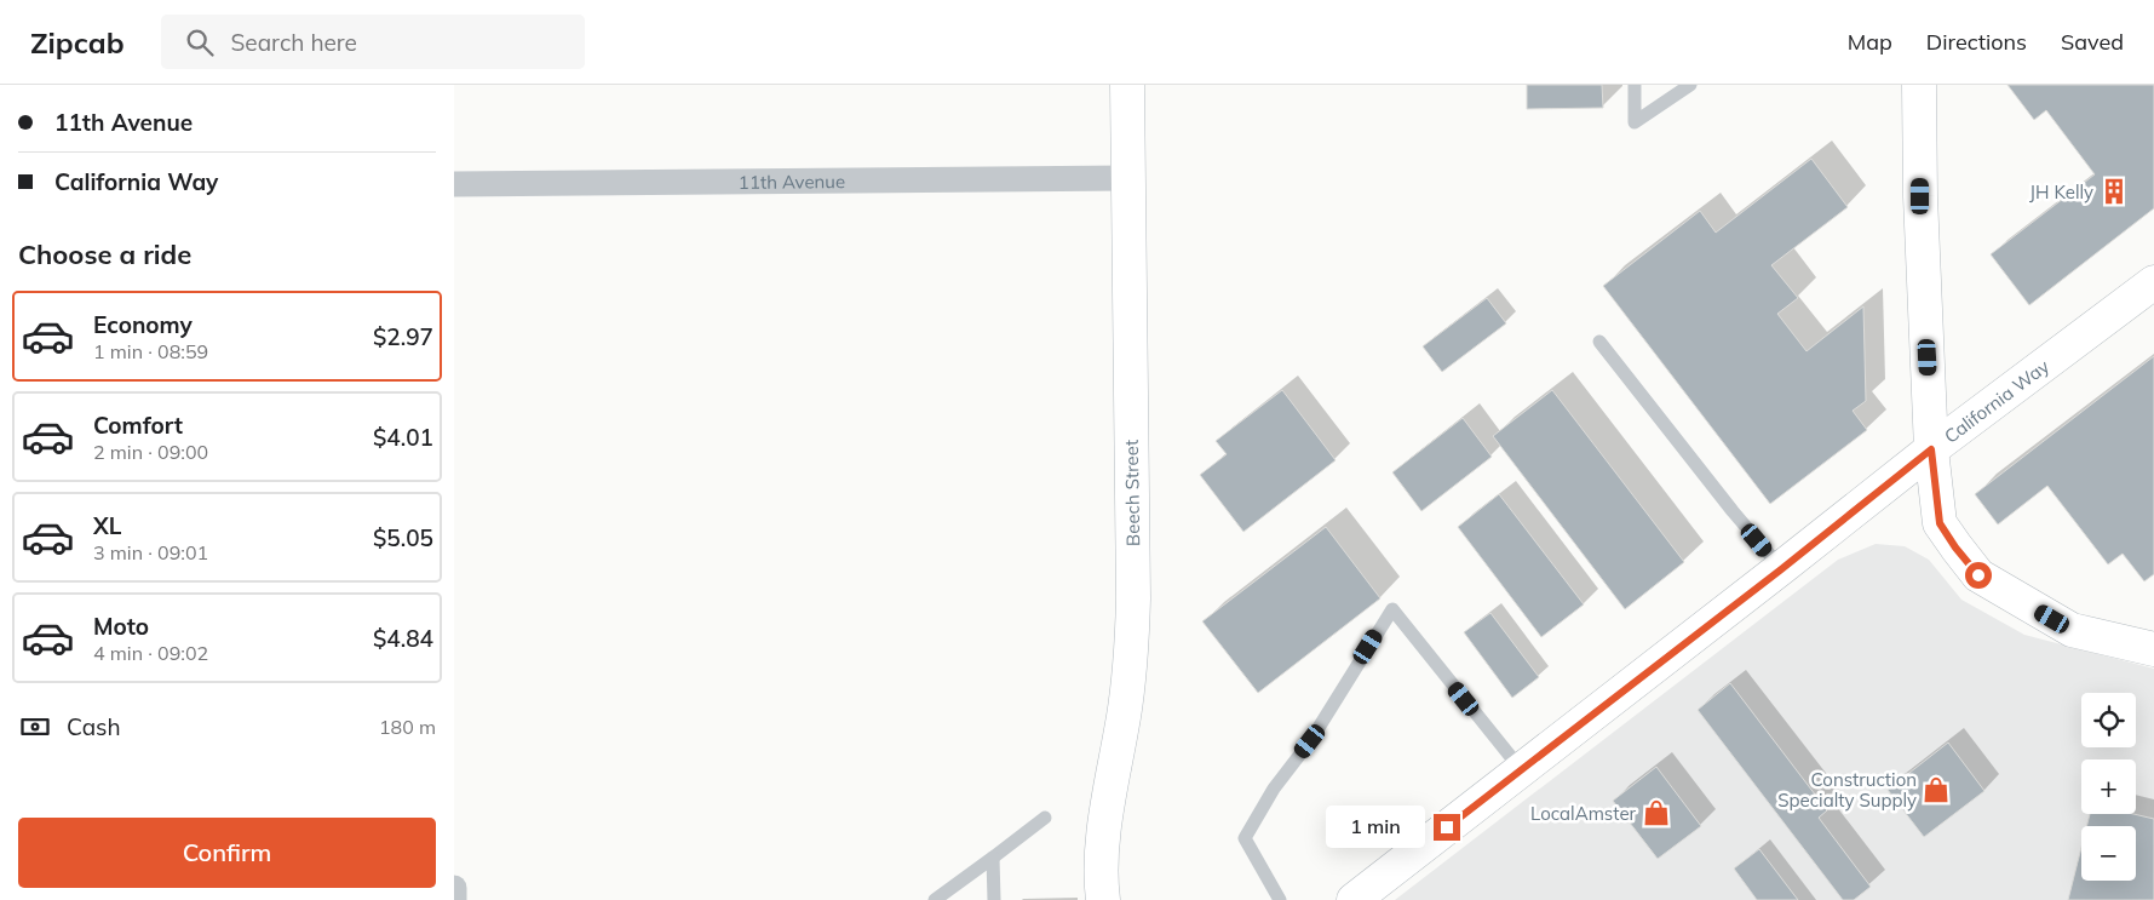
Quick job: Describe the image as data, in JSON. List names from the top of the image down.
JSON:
{
  "streets": {
    "street": ["11th Avenue", "California Way", "Beech Street"]
  },
  "crossings": [
    ["11th Avenue", "Beech Street"]
  ],
  "places": {
    "building": ["JH Kelly"],
    "shop": ["Construction Specialty Supply", "LocalAmster"]
  },
  "page": {
    "header": "Zipcab",
    "search": "Search here",
    "nav": ["Map", "Directions", "Saved"],
    "banner": ["11th Avenue", "California Way"],
    "heading": "Choose a ride",
    "list": [
      {
        "name": "Economy",
        "note": "1 min · 08:59",
        "value": "$2.97"
      },
      {
        "name": "Comfort",
        "note": "2 min · 09:00",
        "value": "$4.01"
      },
      {
        "name": "XL",
        "note": "3 min · 09:01",
        "value": "$5.05"
      },
      {
        "name": "Moto",
        "note": "4 min · 09:02",
        "value": "$4.84"
      }
    ],
    "pay": ["Cash", "180 m"],
    "map_buttons": ["+", "−"],
    "buttons": "Confirm",
    "bubble": "1 min"
  }
}
